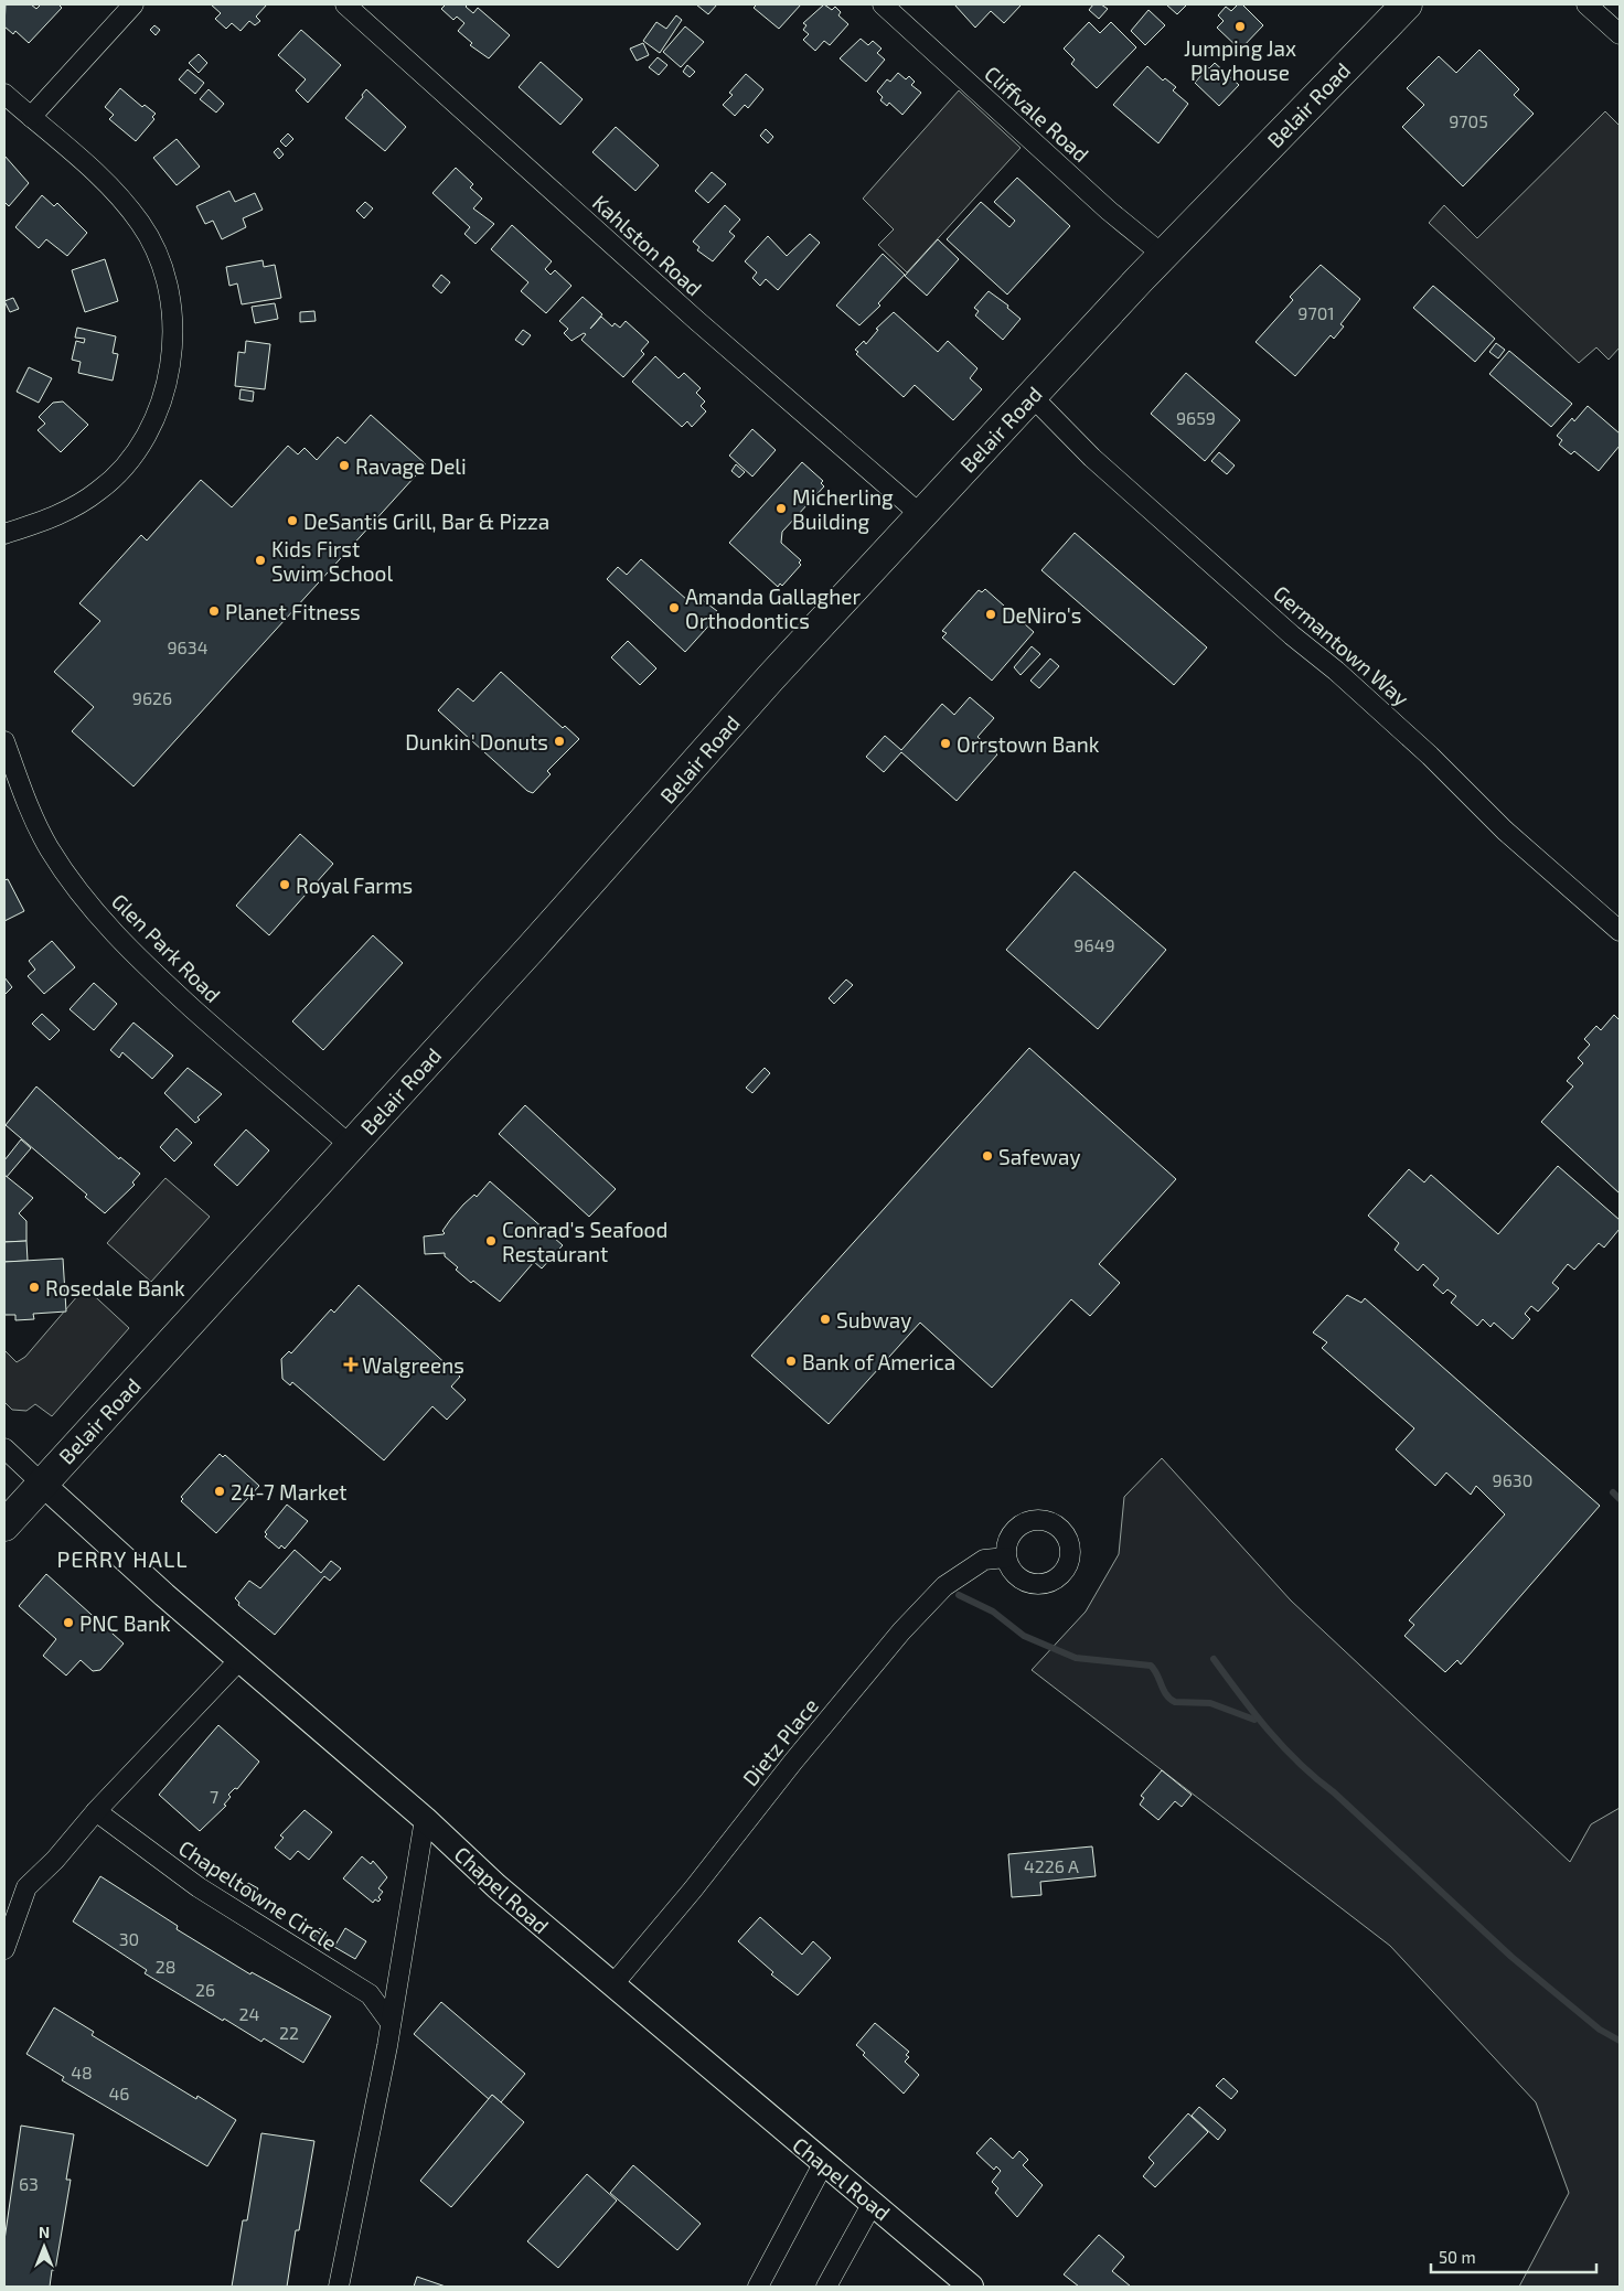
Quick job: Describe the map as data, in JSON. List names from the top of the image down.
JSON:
{
  "streets": {
    "highway": ["Belair Road"],
    "street": [
      "Cliffvale Road",
      "Kahlston Road",
      "Germantown Way",
      "Glen Park Road",
      "Dietz Place",
      "Chapel Road",
      "Chapeltowne Circle"
    ]
  },
  "crossings": [
    ["Belair Road", "Cliffvale Road"],
    ["Belair Road", "Kahlston Road"],
    ["Belair Road", "Germantown Way"],
    ["Belair Road", "Glen Park Road"],
    ["Belair Road", "Chapel Road"],
    ["Dietz Place", "Chapel Road"]
  ],
  "districts": ["PERRY HALL"],
  "places": {
    "other": [
      "Jumping Jax Playhouse",
      "Ravage Deli",
      "Micherling Building",
      "DeSantis Grill, Bar & Pizza",
      "Kids First Swim School",
      "Amanda Gallagher Orthodontics",
      "Planet Fitness",
      "DeNiro's",
      "Dunkin' Donuts",
      "Orrstown Bank",
      "Royal Farms",
      "Safeway",
      "Conrad's Seafood Restaurant",
      "Rosedale Bank",
      "Subway",
      "Bank of America",
      "24-7 Market",
      "PNC Bank"
    ],
    "health": ["Walgreens"]
  },
  "house_numbers": [
    "9705",
    "9701",
    "9659",
    "9634",
    "9626",
    "9649",
    "9630",
    "7",
    "4226 A",
    "30",
    "28",
    "26",
    "24",
    "22",
    "48",
    "46",
    "63"
  ],
  "scale_bar": "50 m",
  "north": "top"
}
